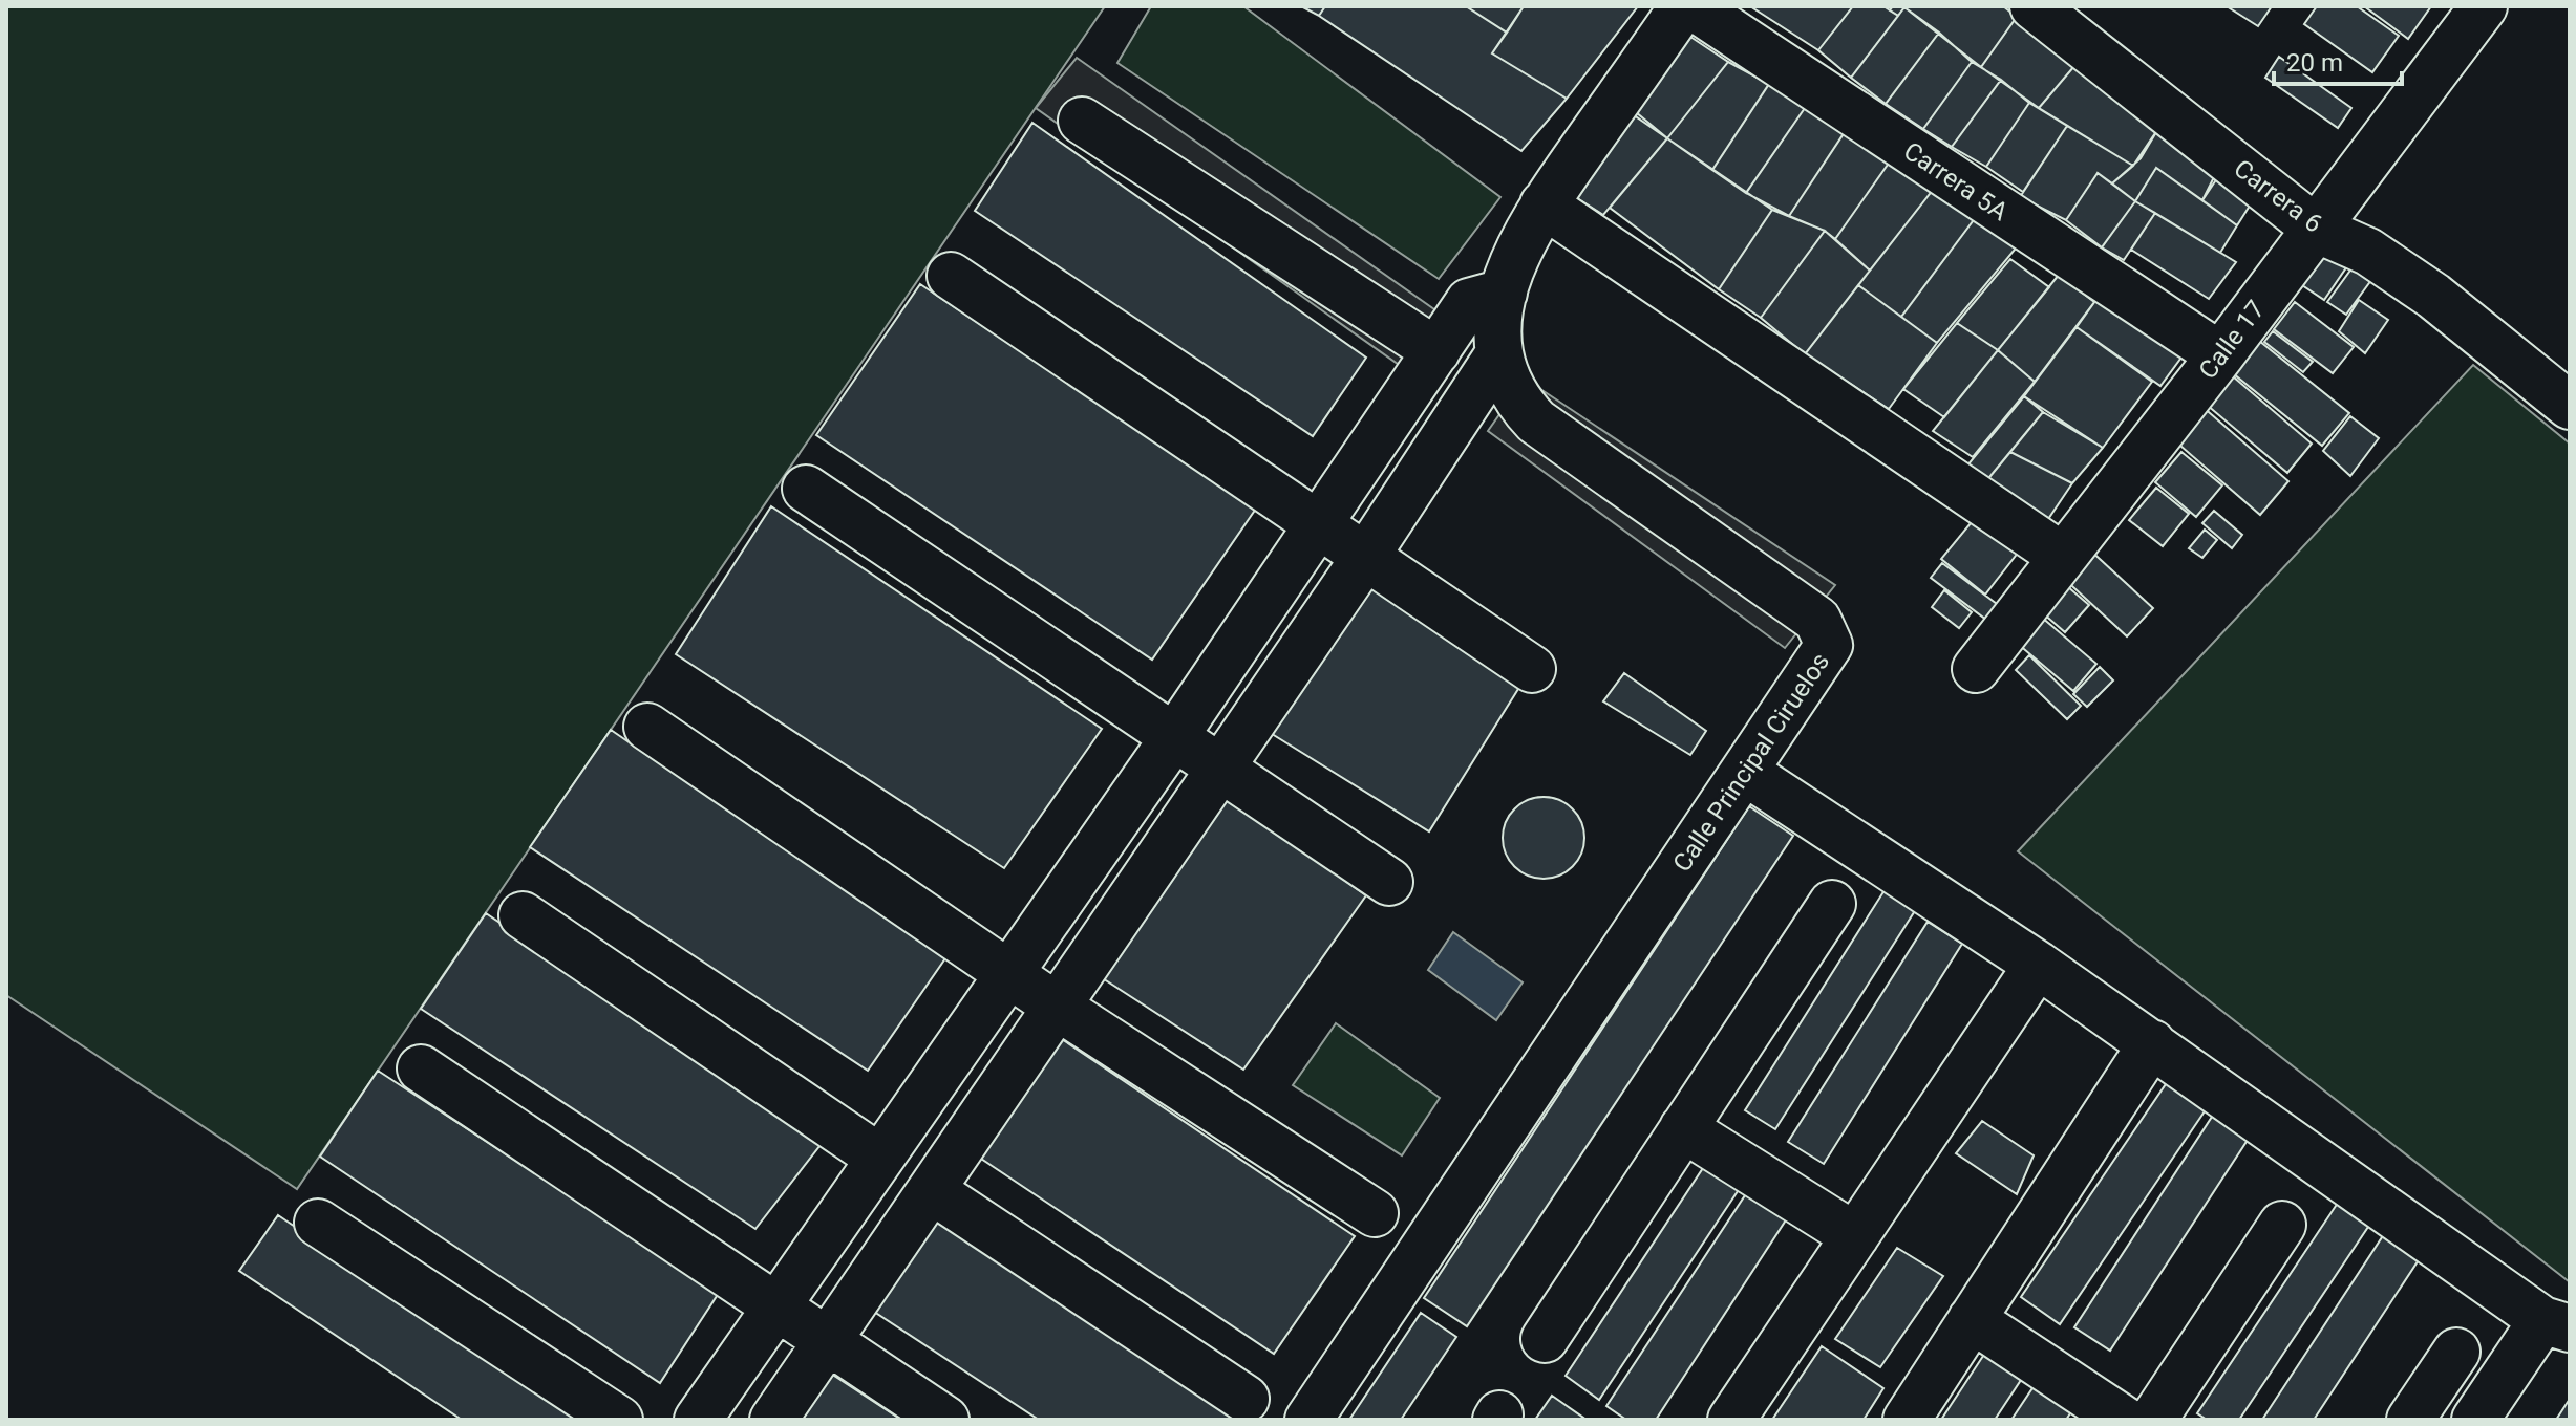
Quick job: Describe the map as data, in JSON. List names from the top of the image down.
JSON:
{
  "streets": {
    "street": [
      "Carrera 5A",
      "Carrera 6",
      "Calle 17",
      "Calle Principal Ciruelos"
    ]
  },
  "crossings": [
    ["Carrera 5A", "Calle 17"],
    ["Carrera 6", "Calle 17"]
  ],
  "scale_bar": "20 m"
}
